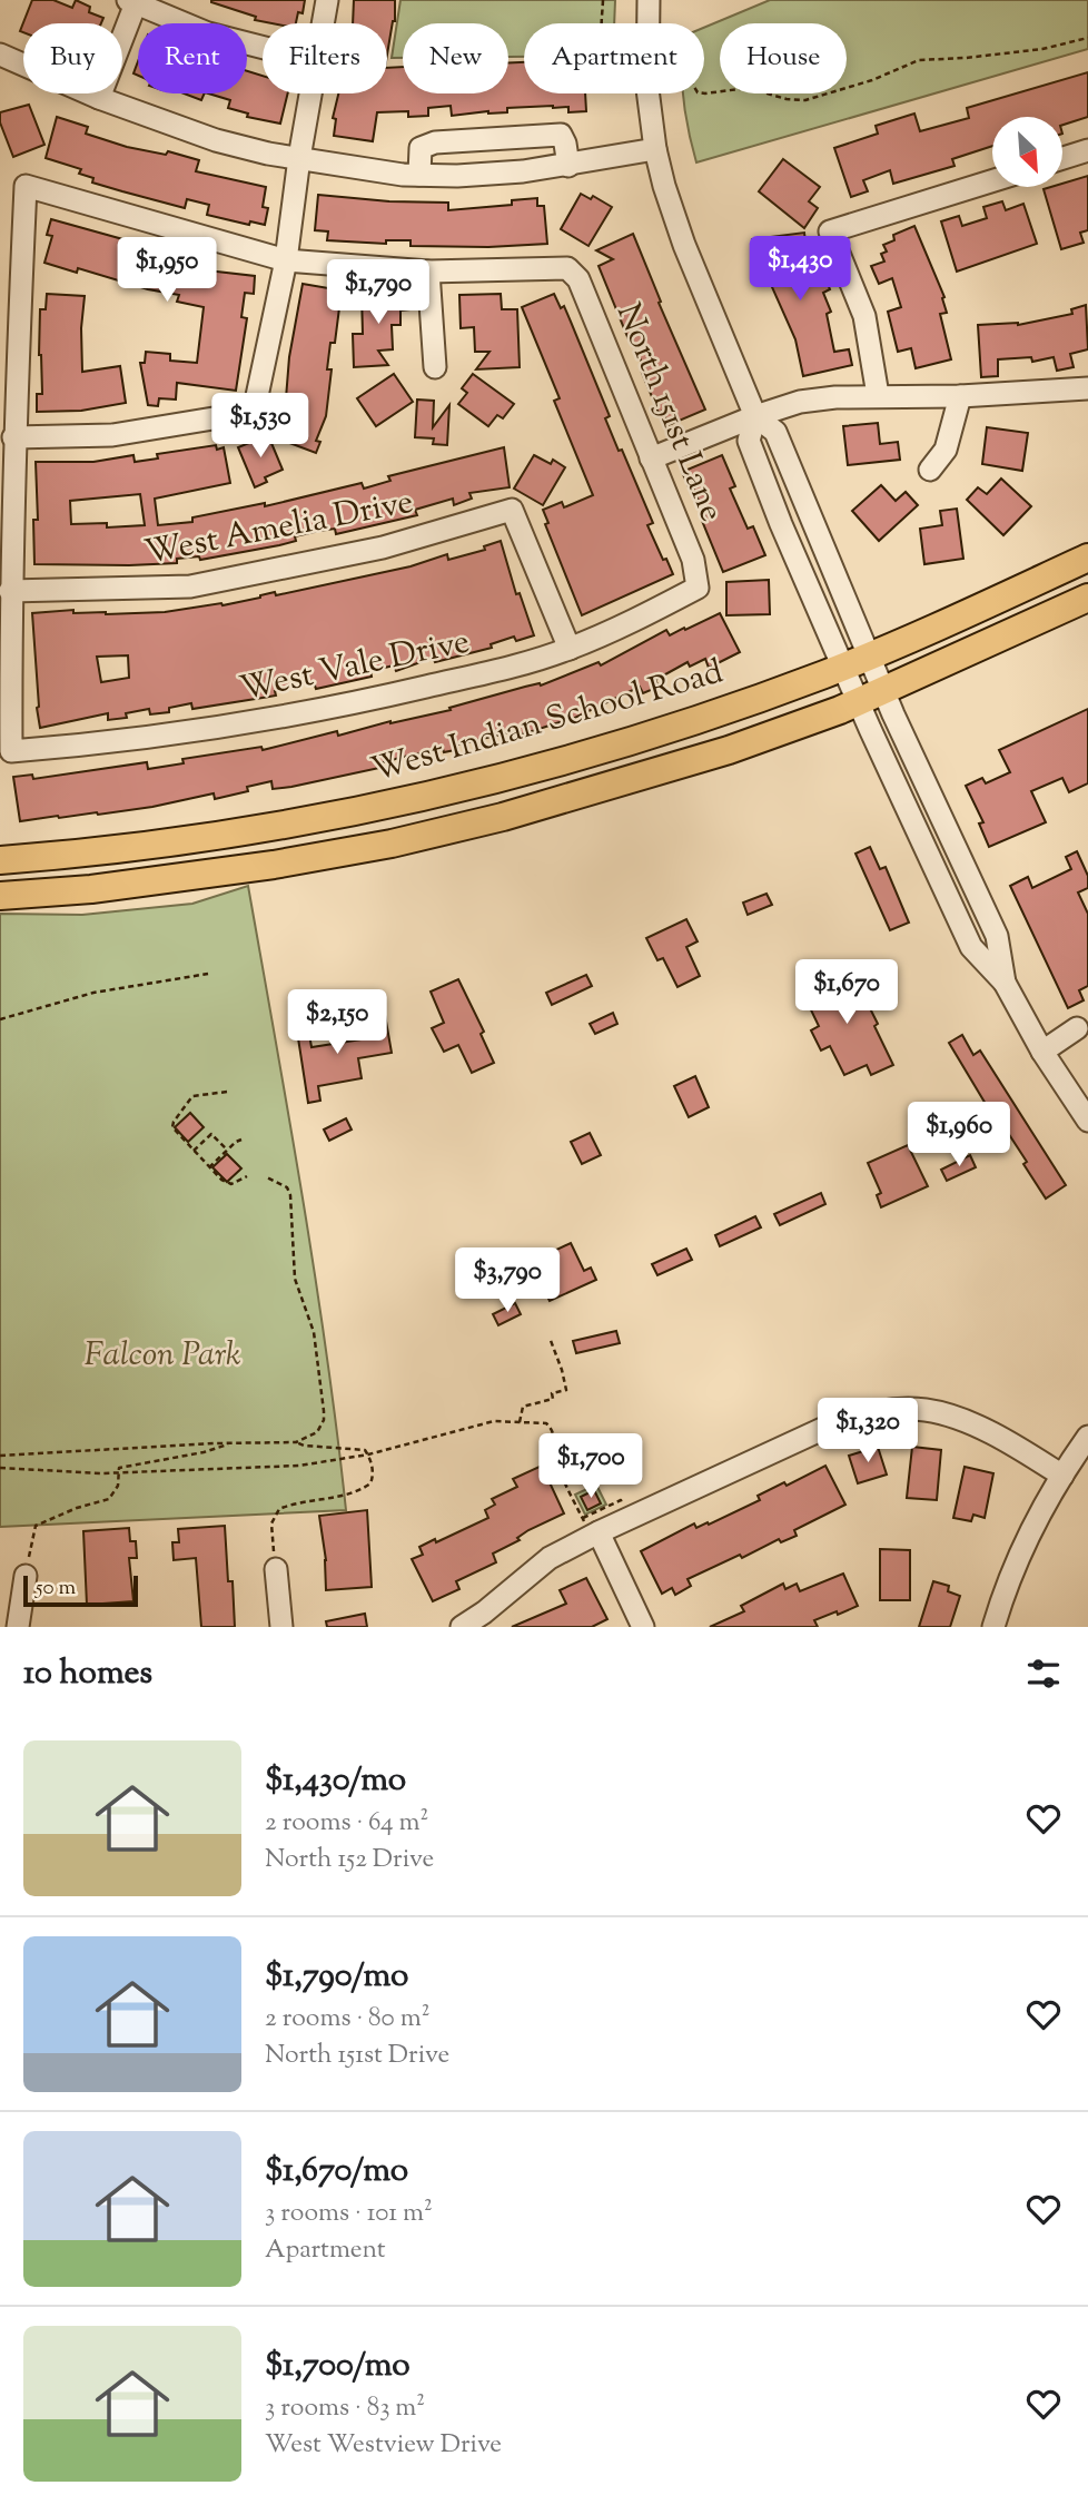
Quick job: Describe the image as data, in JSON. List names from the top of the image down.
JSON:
{
  "streets": {
    "main road": ["West Indian School Road"],
    "street": ["North 151st Lane", "West Amelia Drive", "West Vale Drive"]
  },
  "crossings": [
    ["North 151st Lane", "West Vale Drive"],
    ["West Amelia Drive", "West Vale Drive"]
  ],
  "parks": ["Falcon Park"],
  "scale_bar": "50 m",
  "north": "bottom right",
  "page": {
    "chip": [
      "Buy",
      "Rent",
      "Filters",
      "New",
      "Apartment",
      "House"
    ],
    "price": [
      "$1,430",
      "$1,950",
      "$1,790",
      "$1,530",
      "$1,670",
      "$2,150",
      "$1,960",
      "$3,790",
      "$1,320",
      "$1,700"
    ],
    "scale": "50 m",
    "heading": "10 homes",
    "list": [
      {
        "name": "$1,430/mo",
        "note": "2 rooms · 64 m² · North 152 Drive"
      },
      {
        "name": "$1,790/mo",
        "note": "2 rooms · 80 m² · North 151st Drive"
      },
      {
        "name": "$1,670/mo",
        "note": "3 rooms · 101 m² · Apartment"
      },
      {
        "name": "$1,700/mo",
        "note": "3 rooms · 83 m² · West Westview Drive"
      }
    ]
  }
}
